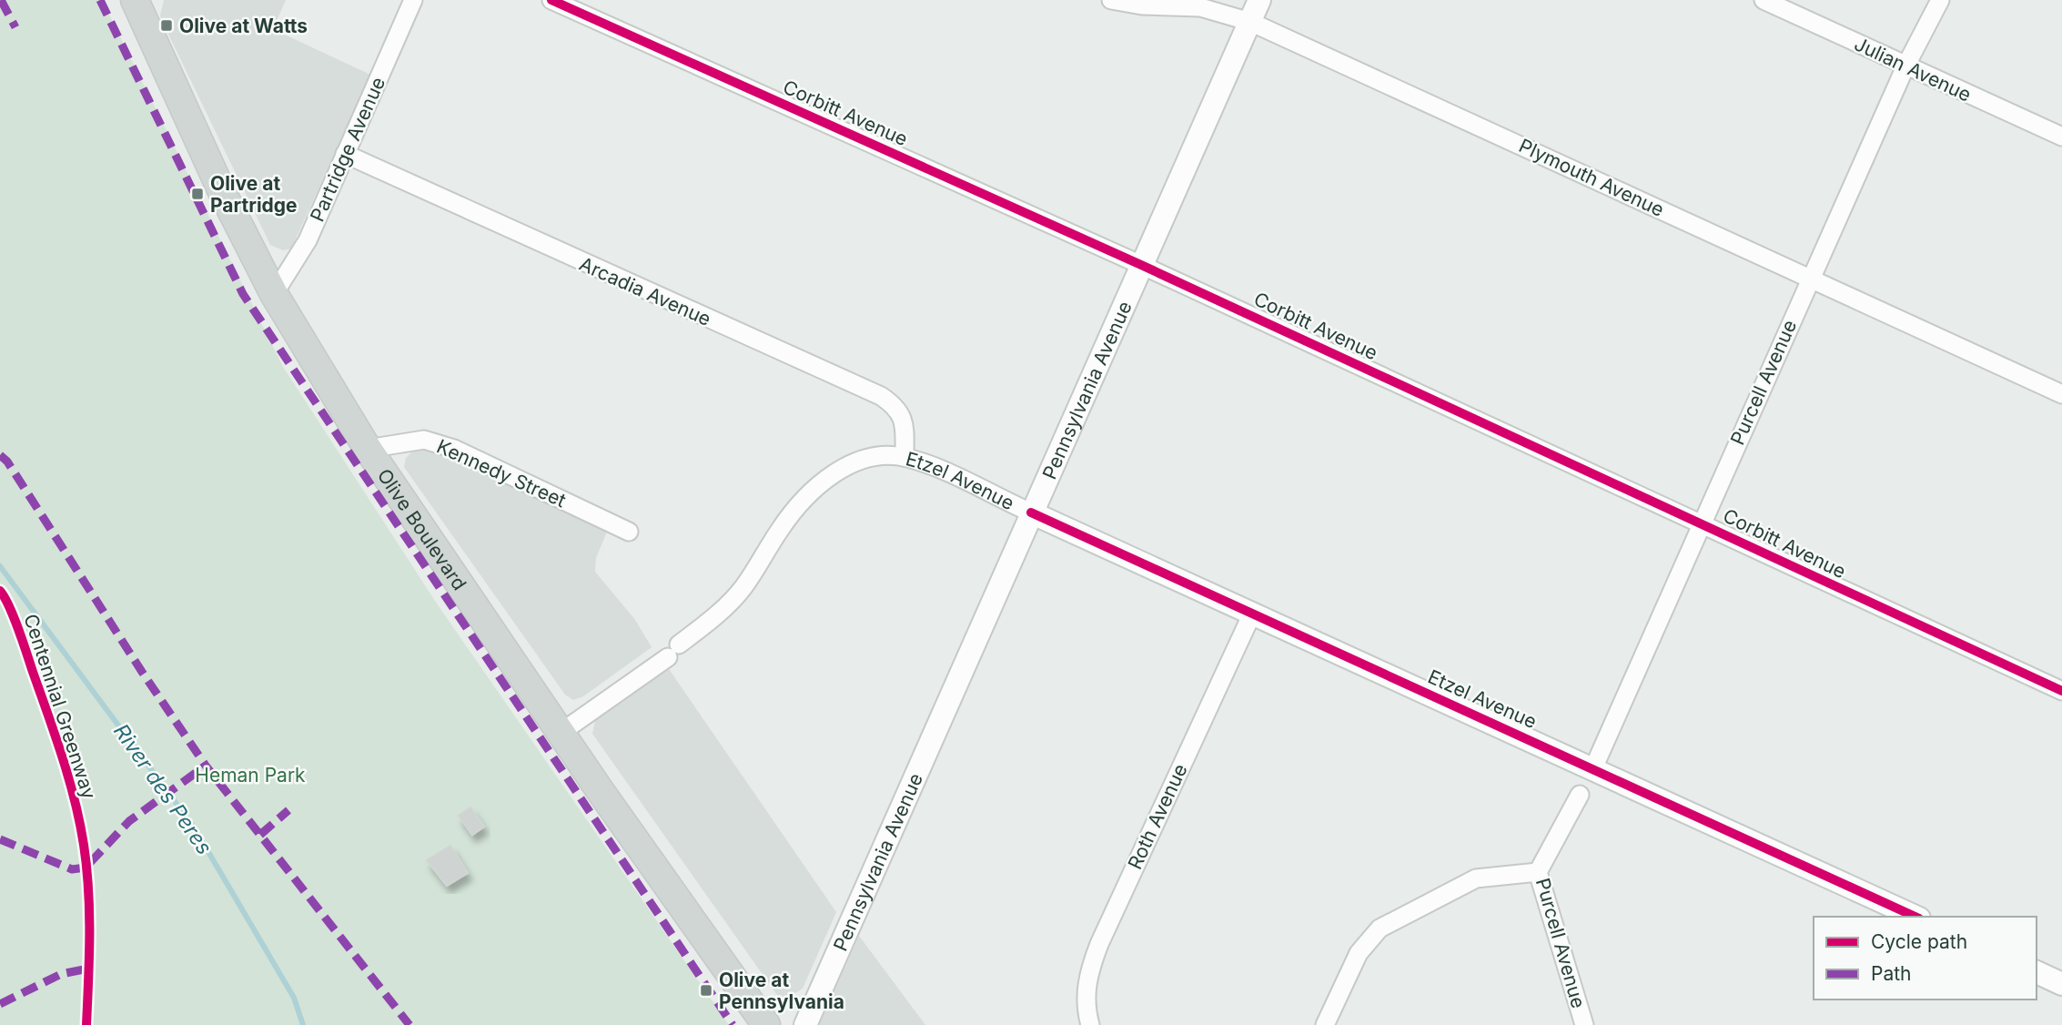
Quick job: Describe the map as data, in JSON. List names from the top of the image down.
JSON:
{
  "streets": {
    "main road": ["Olive Boulevard"],
    "street": [
      "Julian Avenue",
      "Corbitt Avenue",
      "Partridge Avenue",
      "Plymouth Avenue",
      "Arcadia Avenue",
      "Purcell Avenue",
      "Pennsylvania Avenue",
      "Kennedy Street",
      "Etzel Avenue",
      "Roth Avenue"
    ],
    "cycle path": ["Centennial Greenway"]
  },
  "crossings": [
    ["Julian Avenue", "Purcell Avenue"],
    ["Corbitt Avenue", "Purcell Avenue"],
    ["Corbitt Avenue", "Pennsylvania Avenue"],
    ["Partridge Avenue", "Arcadia Avenue"],
    ["Partridge Avenue", "Olive Boulevard"],
    ["Plymouth Avenue", "Purcell Avenue"],
    ["Plymouth Avenue", "Pennsylvania Avenue"],
    ["Arcadia Avenue", "Etzel Avenue"],
    ["Purcell Avenue", "Etzel Avenue"],
    ["Pennsylvania Avenue", "Etzel Avenue"],
    ["Kennedy Street", "Olive Boulevard"],
    ["Etzel Avenue", "Olive Boulevard"],
    ["Etzel Avenue", "Roth Avenue"]
  ],
  "water": ["River des Peres"],
  "parks": ["Heman Park"],
  "places": {
    "transit": ["Olive at Watts", "Olive at Partridge", "Olive at Pennsylvania"]
  },
  "legend": ["Cycle path", "Path"]
}
